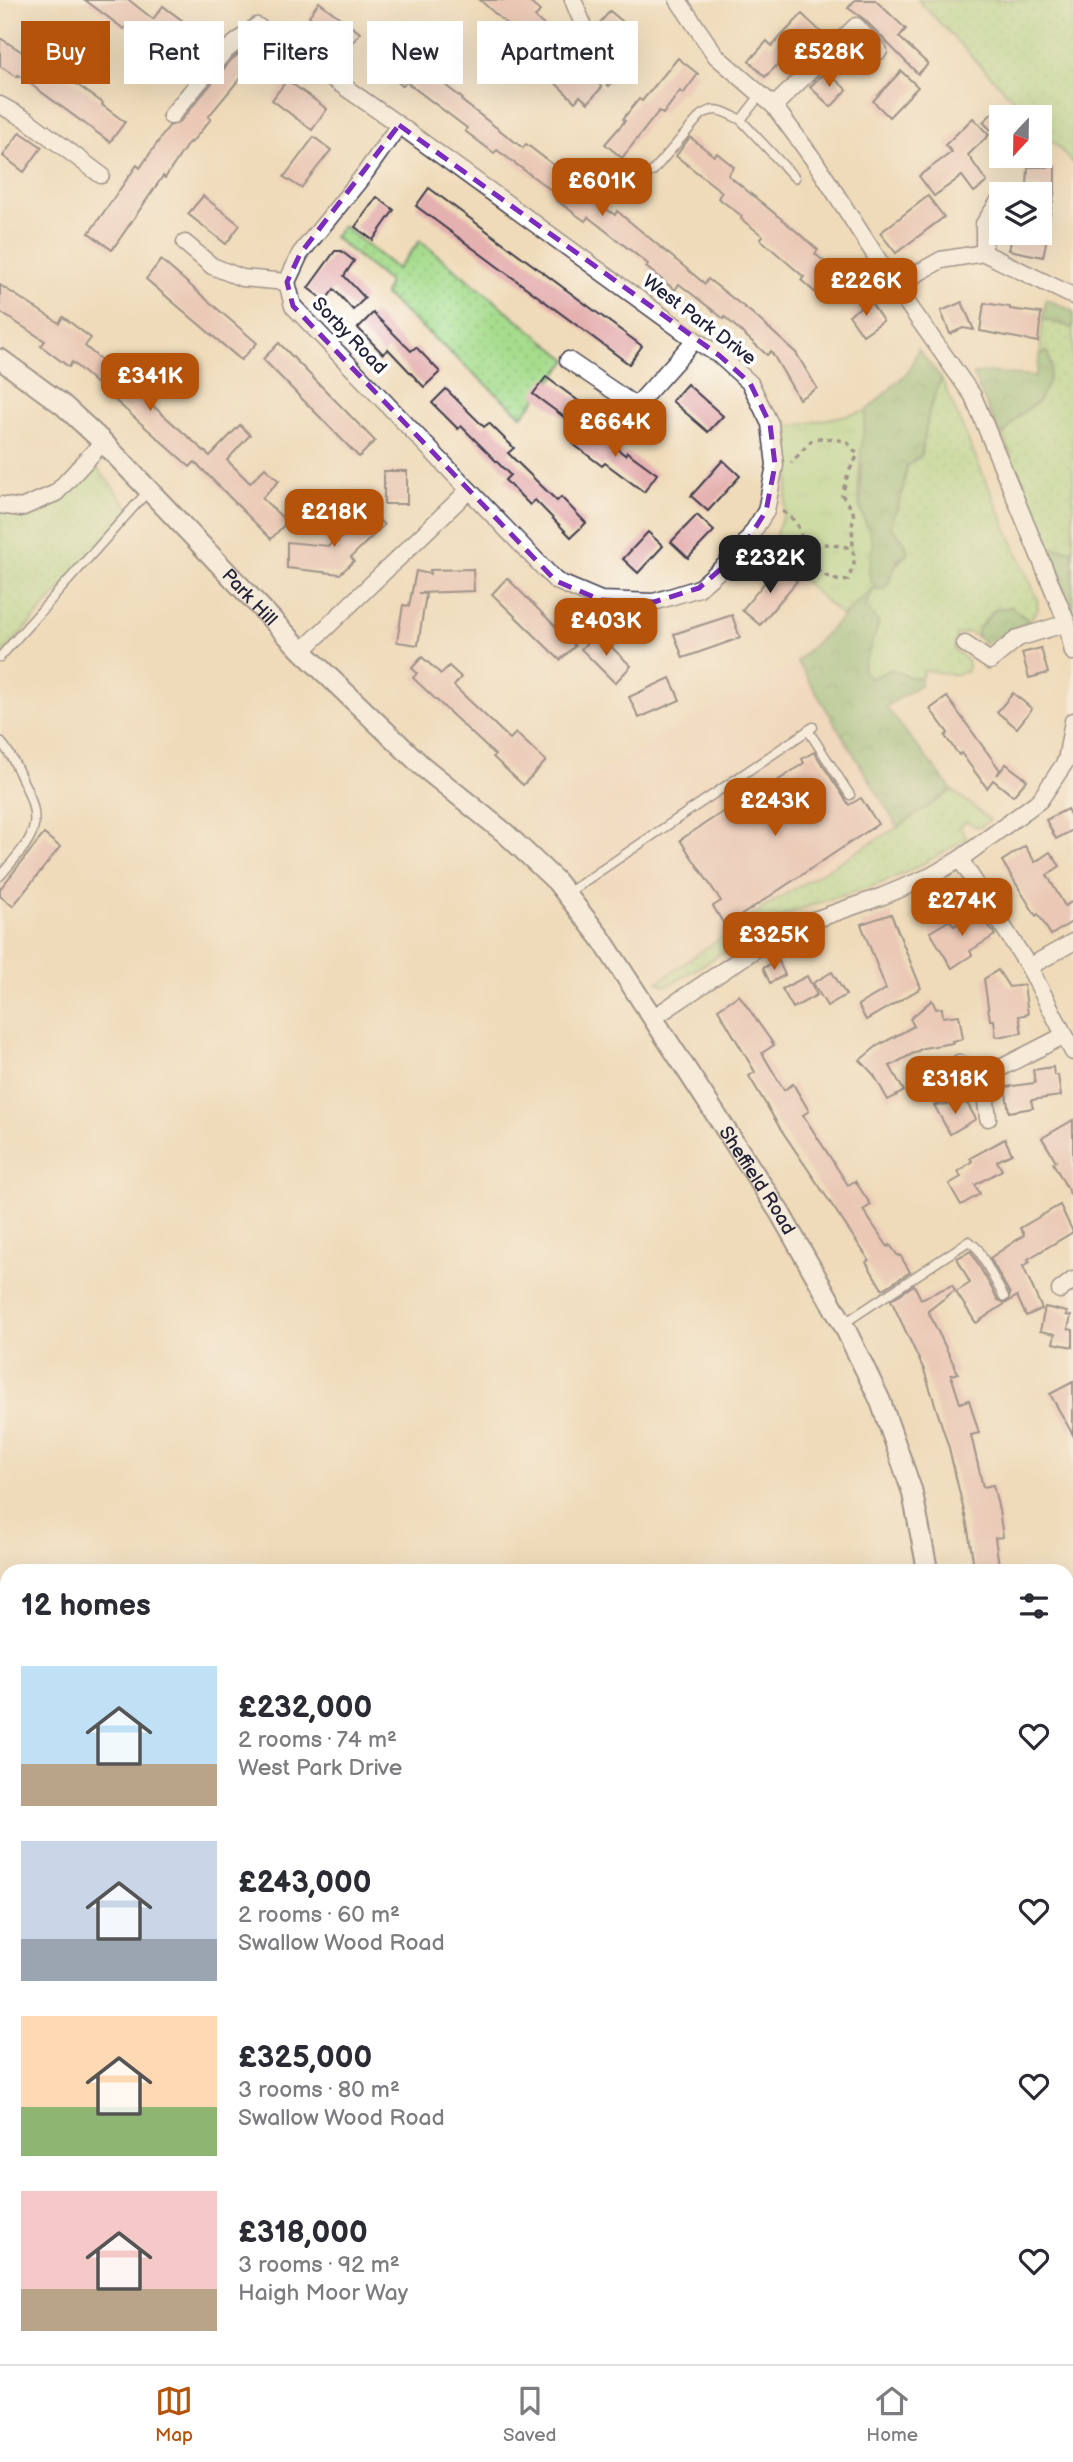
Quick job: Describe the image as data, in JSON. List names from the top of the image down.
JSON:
{
  "streets": {
    "street": [
      "West Park Drive",
      "Sorby Road",
      "Park Hill",
      "Sheffield Road"
    ]
  },
  "crossings": [
    ["West Park Drive", "Sorby Road"],
    ["Park Hill", "Sheffield Road"]
  ],
  "north": "bottom",
  "page": {
    "chip": [
      "Buy",
      "Rent",
      "Filters",
      "New",
      "Apartment"
    ],
    "price": [
      "£528K",
      "£601K",
      "£226K",
      "£341K",
      "£664K",
      "£218K",
      "£232K",
      "£403K",
      "£243K",
      "£274K",
      "£325K",
      "£318K"
    ],
    "heading": "12 homes",
    "list": [
      {
        "name": "£232,000",
        "note": "2 rooms · 74 m² · West Park Drive"
      },
      {
        "name": "£243,000",
        "note": "2 rooms · 60 m² · Swallow Wood Road"
      },
      {
        "name": "£325,000",
        "note": "3 rooms · 80 m² · Swallow Wood Road"
      },
      {
        "name": "£318,000",
        "note": "3 rooms · 92 m² · Haigh Moor Way"
      }
    ],
    "tabs": ["Map", "Saved", "Home"]
  }
}
